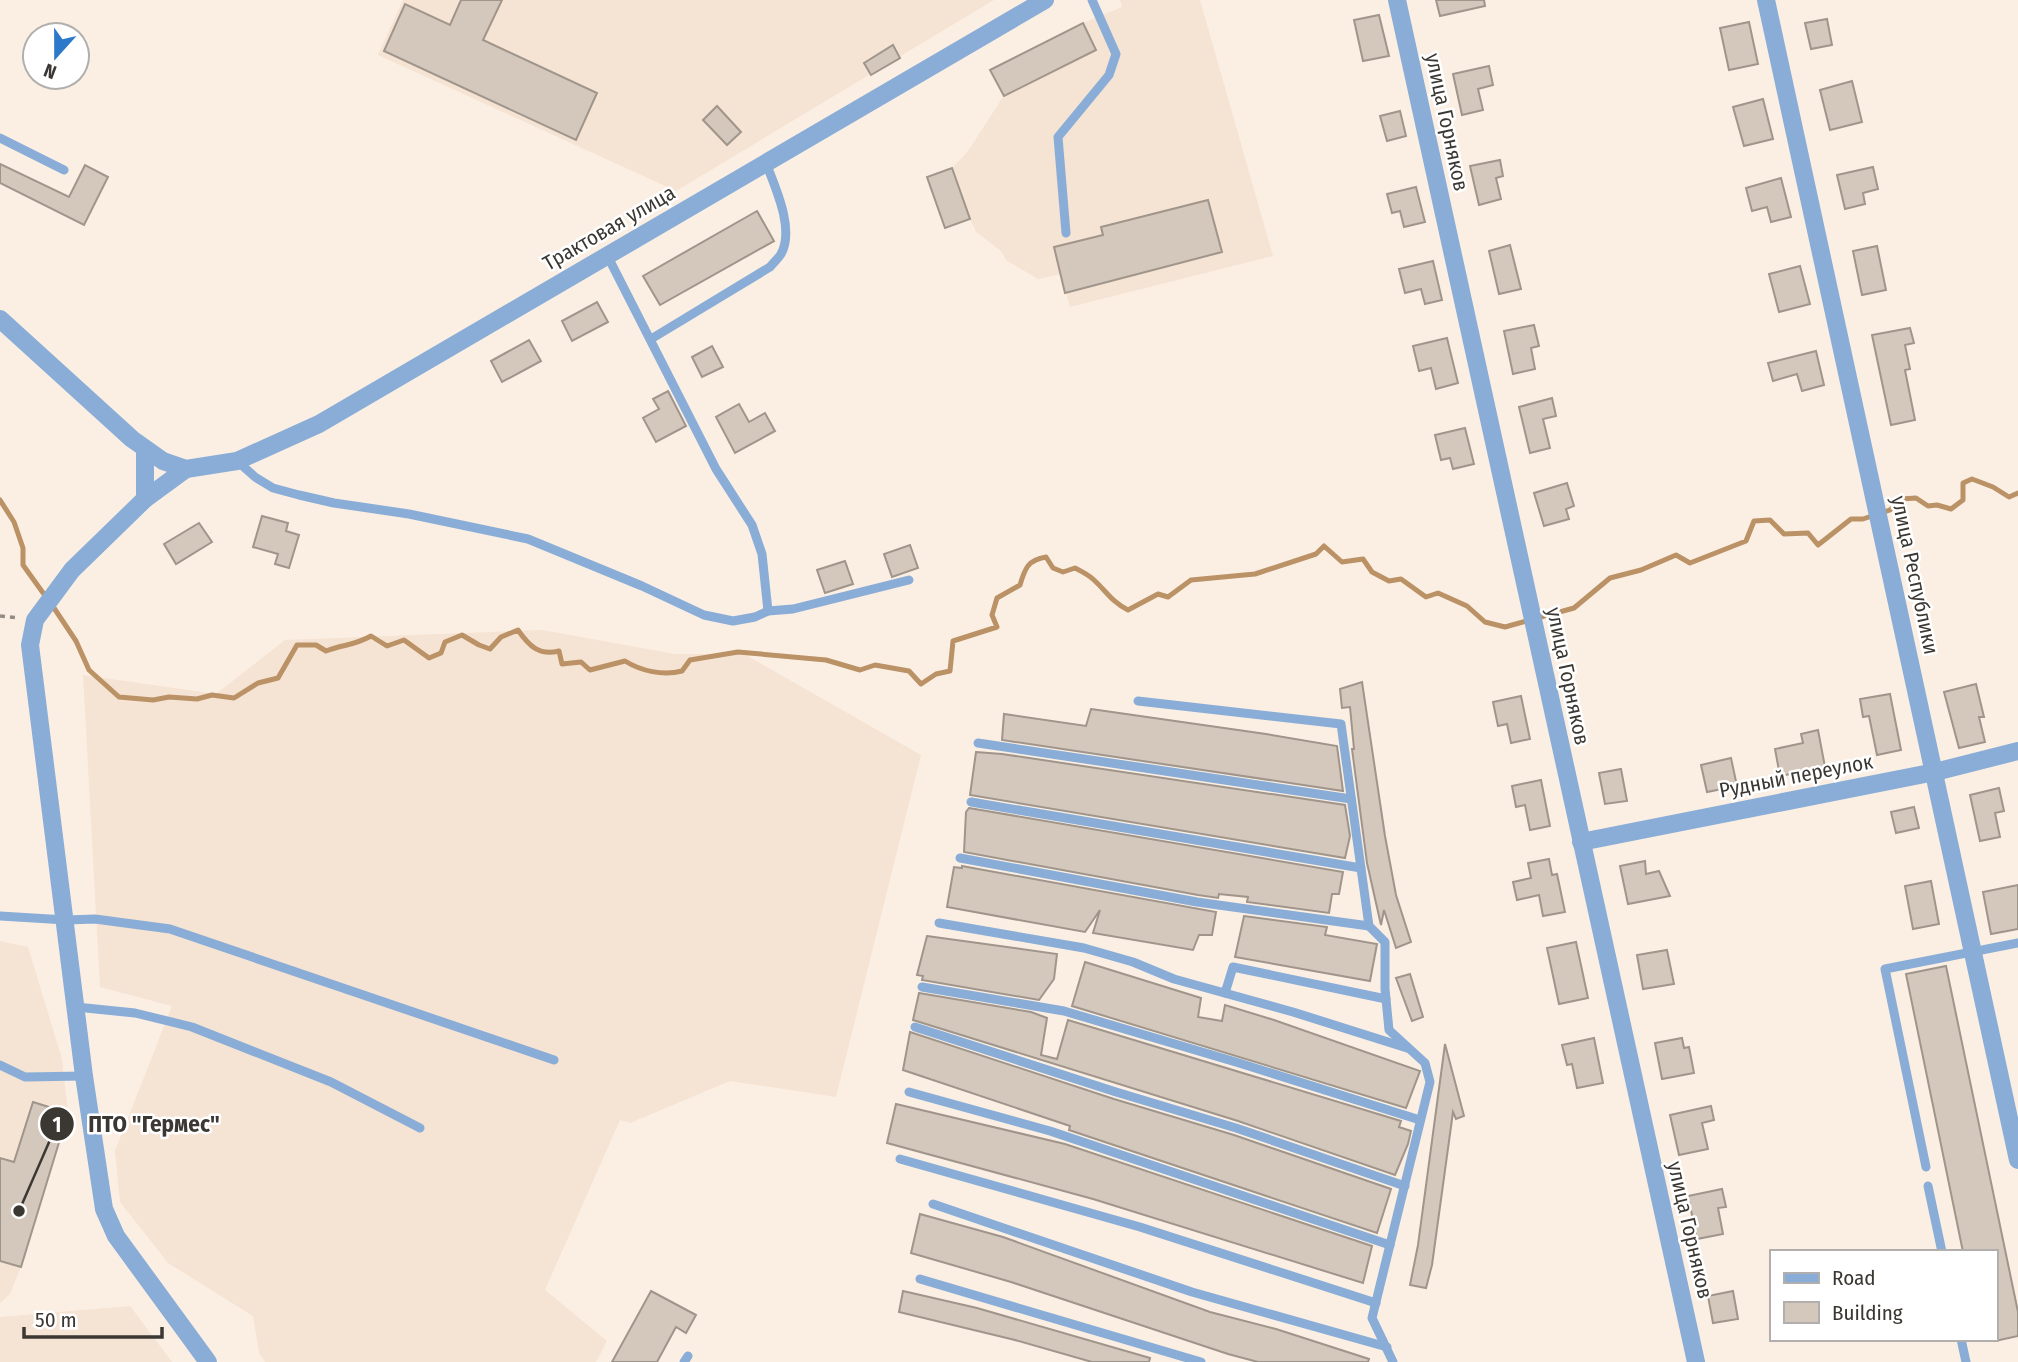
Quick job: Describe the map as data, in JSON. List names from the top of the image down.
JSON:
{
  "streets": {
    "street": [
      "улица Горняков",
      "Трактовая улица",
      "улица Республики",
      "Рудный переулок"
    ]
  },
  "crossings": [
    ["улица Горняков", "Рудный переулок"],
    ["улица Республики", "Рудный переулок"]
  ],
  "places": ["ПТО \"Гермес\""],
  "legend": ["Road", "Building"],
  "scale_bar": "50 m",
  "north": "bottom"
}
